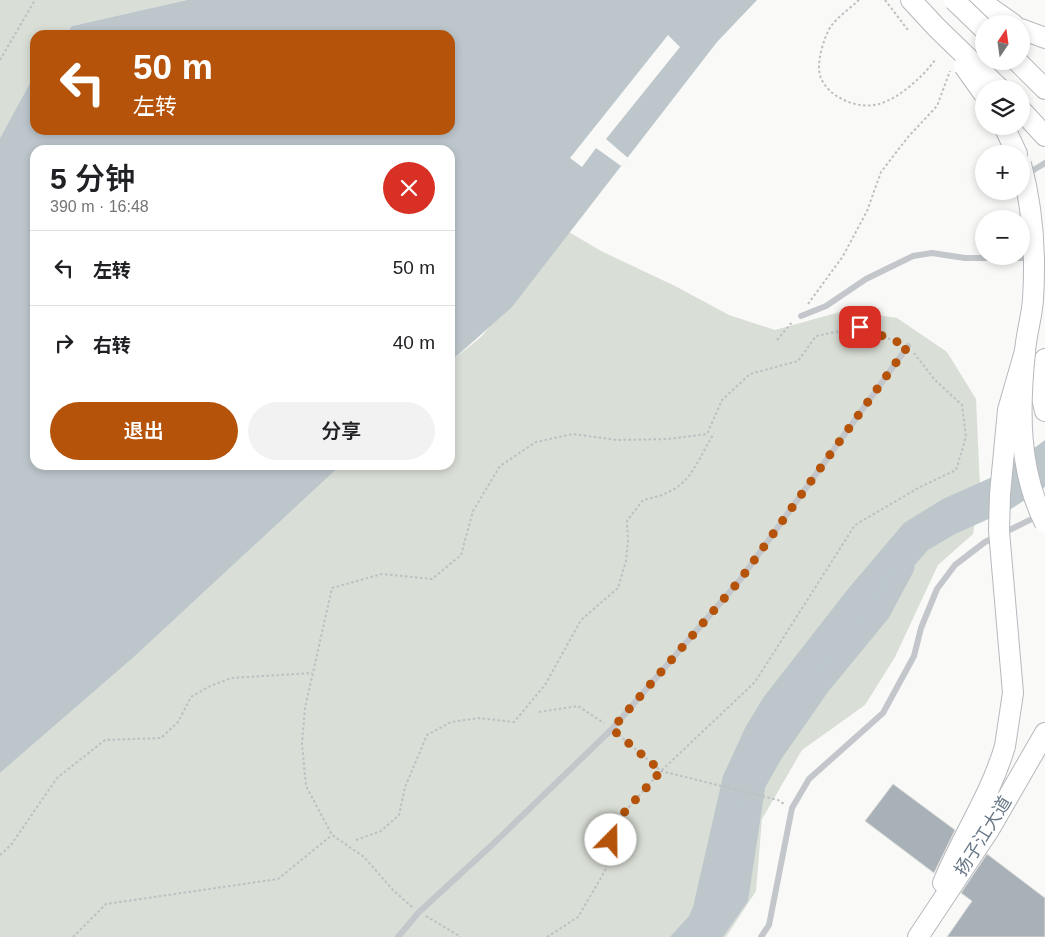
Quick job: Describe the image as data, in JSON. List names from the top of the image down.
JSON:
{
  "streets": {
    "highway": ["扬子江大道"]
  },
  "north": "top",
  "page": {
    "map_buttons": ["+", "−"],
    "turn": ["50 m", "左转"],
    "heading": ["5 分钟", "390 m · 16:48"],
    "list": [
      {
        "name": "左转",
        "value": "50 m"
      },
      {
        "name": "右转",
        "value": "40 m"
      }
    ],
    "buttons": ["退出", "分享"]
  }
}
